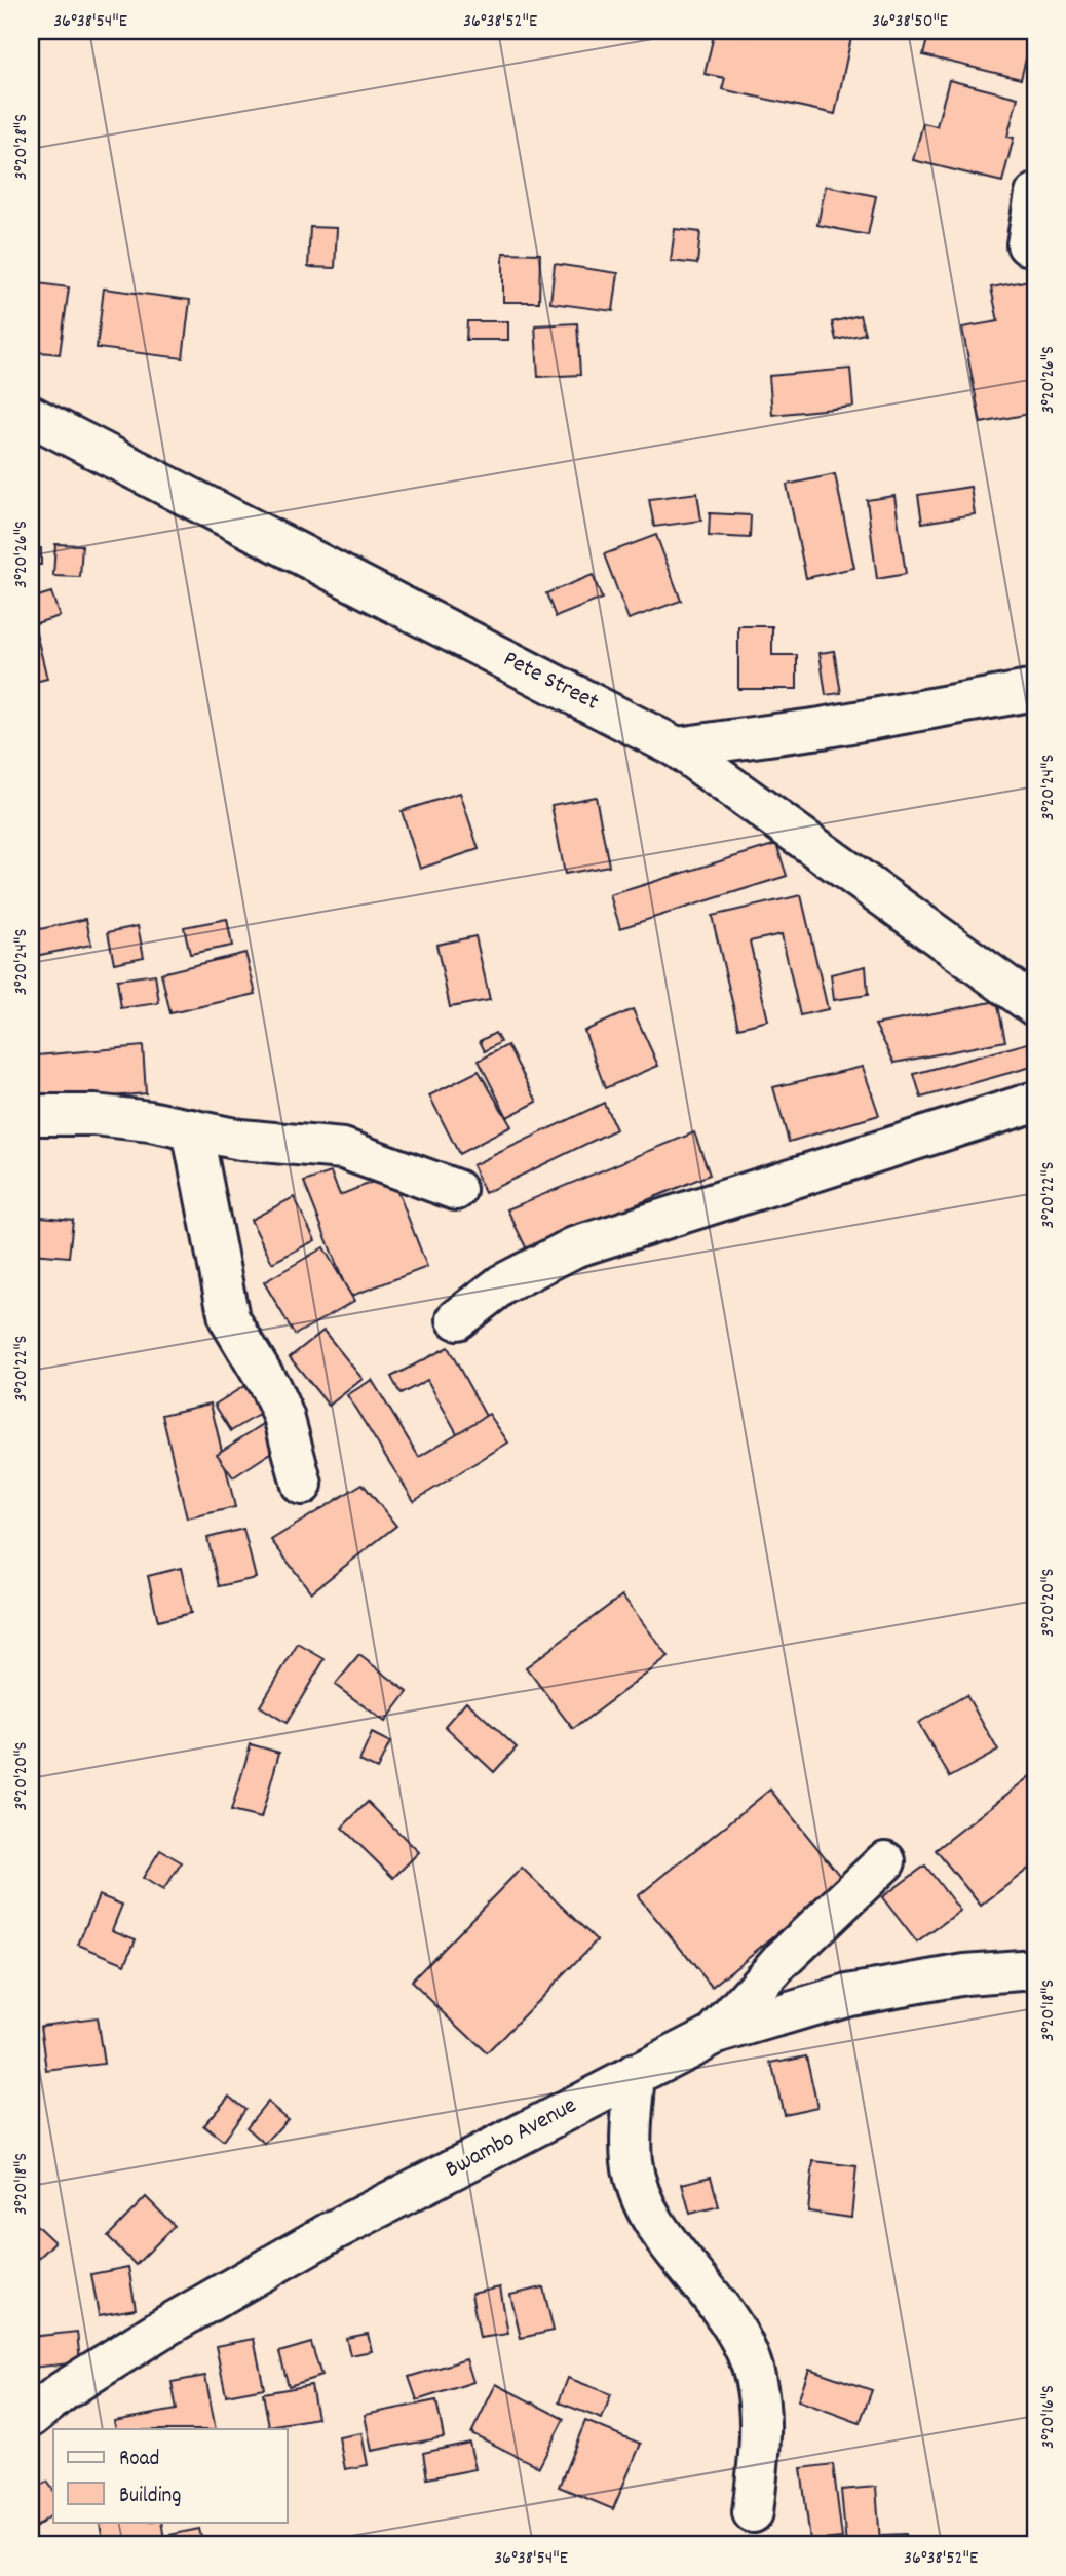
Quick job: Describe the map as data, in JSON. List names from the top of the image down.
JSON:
{
  "streets": {
    "street": ["Pete Street", "Bwambo Avenue"]
  },
  "legend": ["Road", "Building"],
  "coordinates": [
    "36°38'54\"E",
    "36°38'52\"E",
    "36°38'50\"E",
    "3°20'28\"S",
    "3°20'26\"S",
    "3°20'24\"S",
    "3°20'22\"S",
    "3°20'20\"S",
    "3°20'18\"S",
    "3°20'16\"S"
  ]
}
